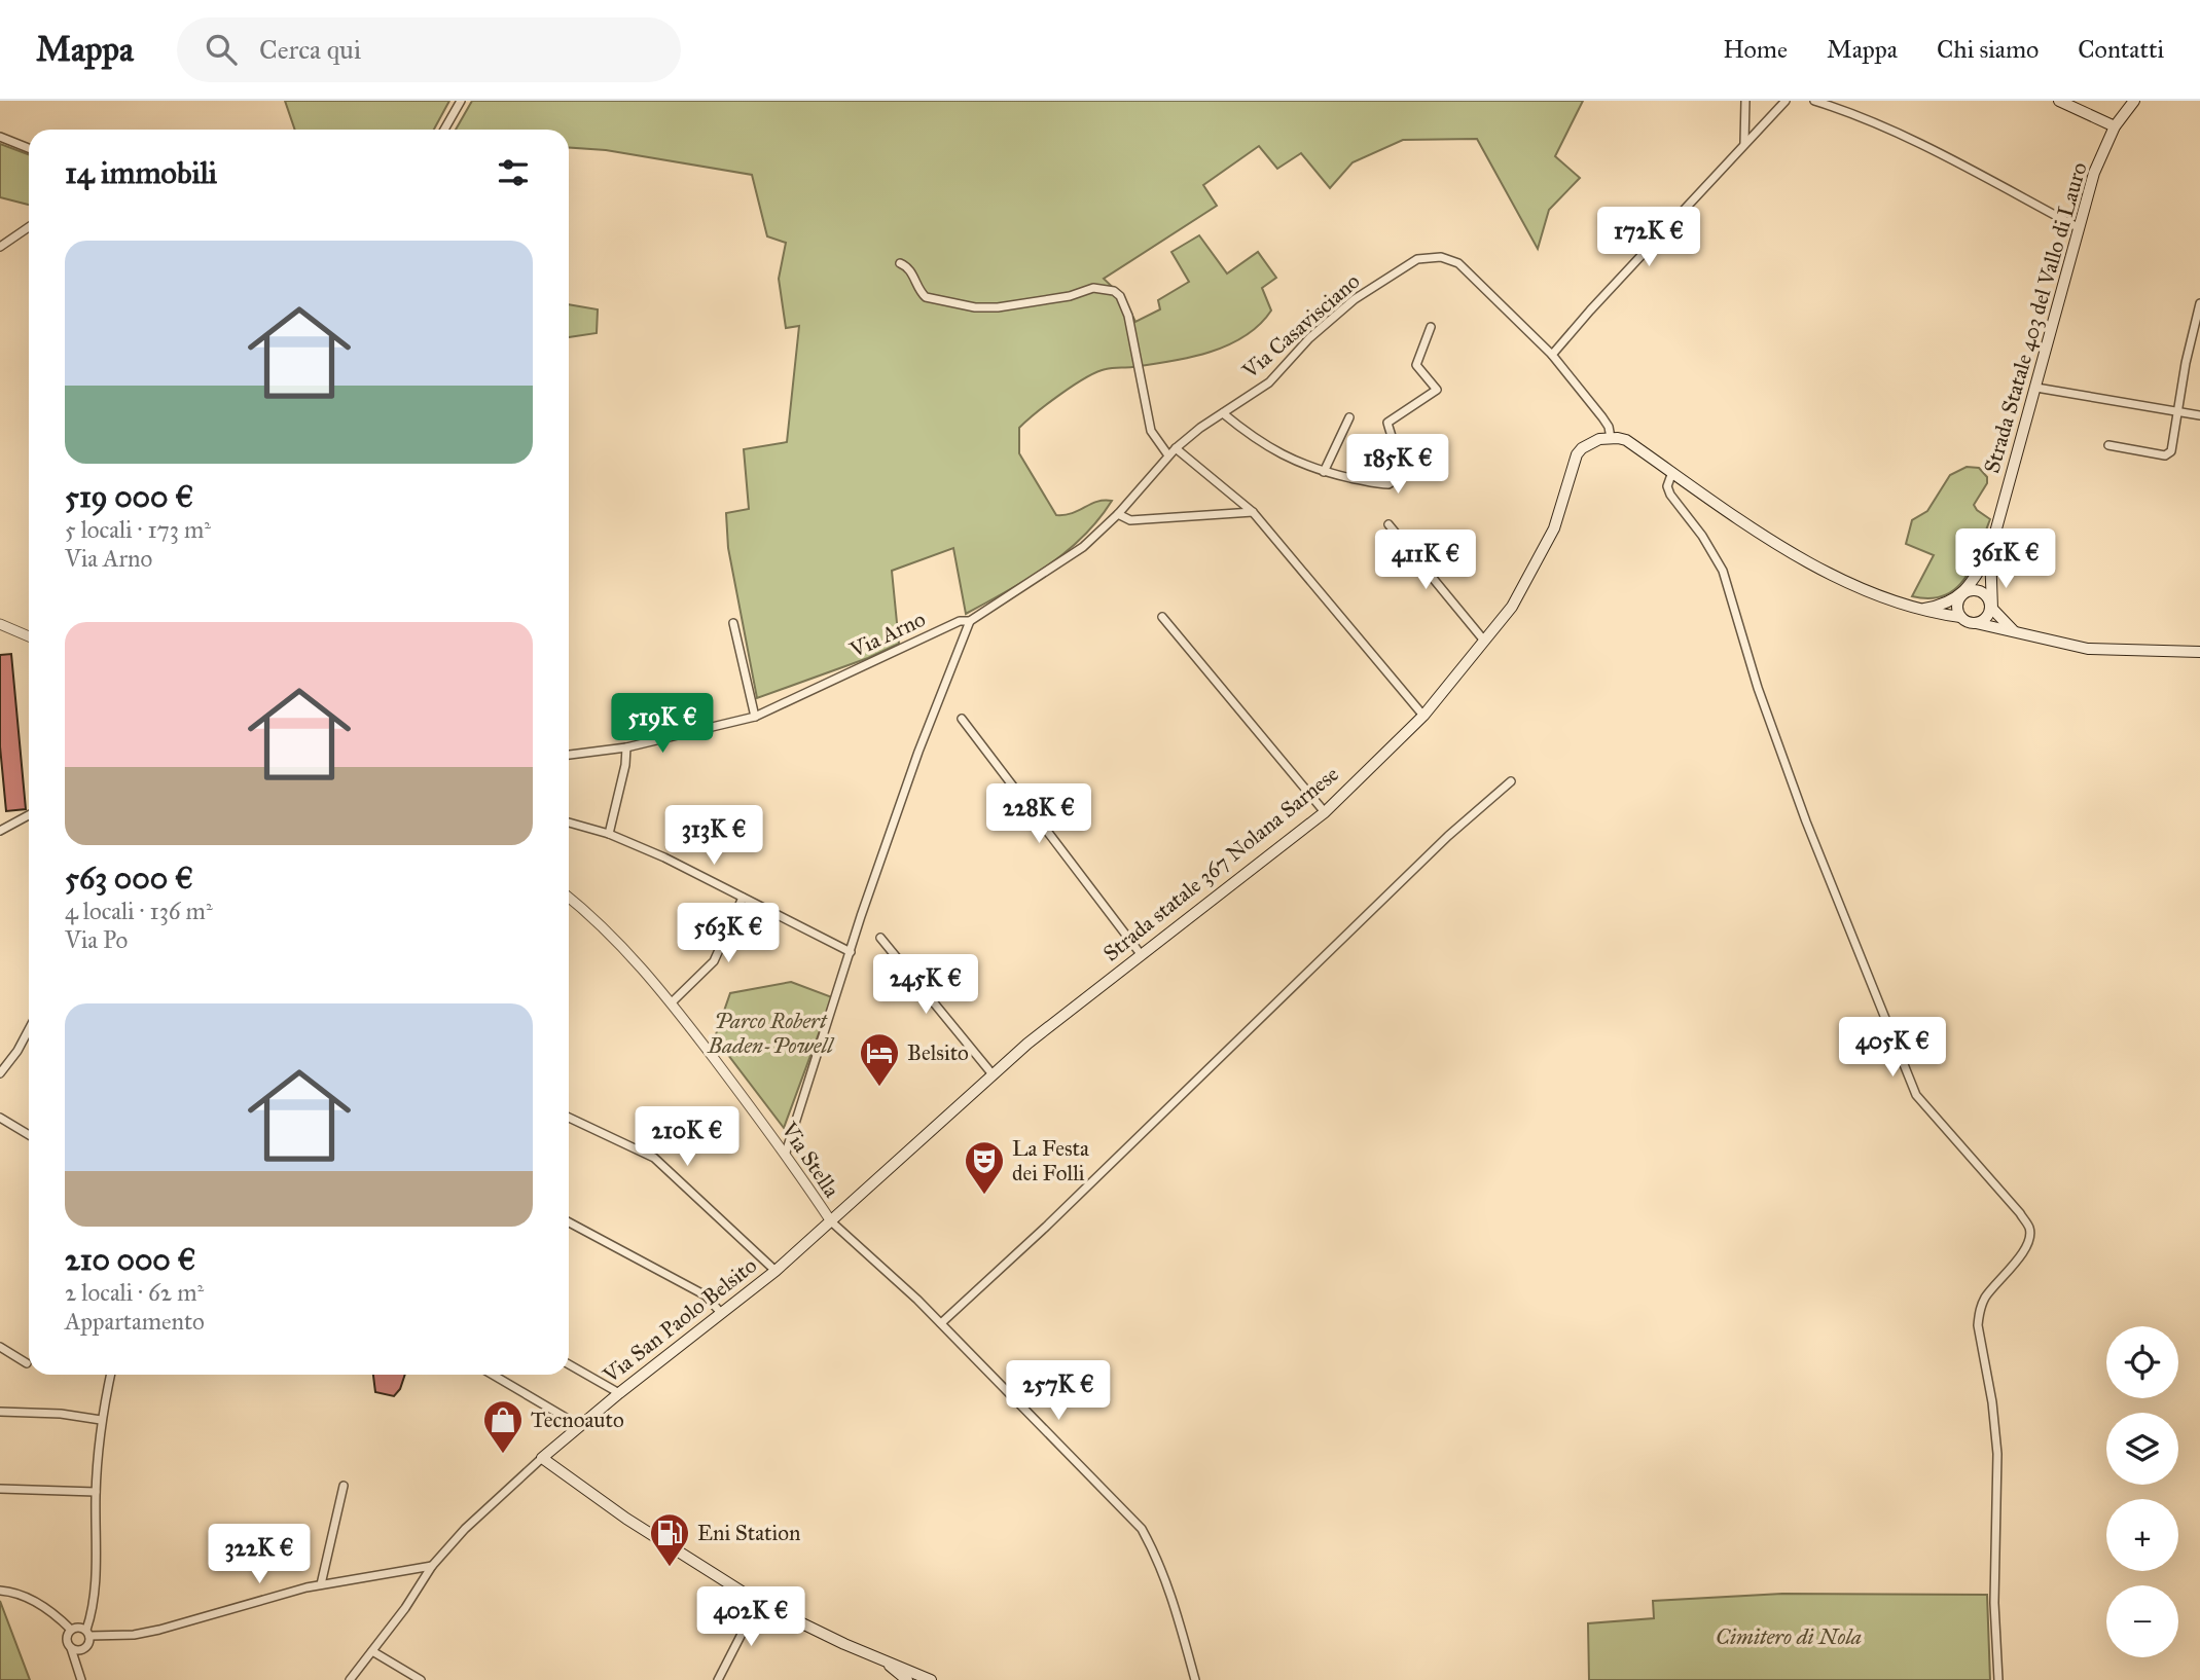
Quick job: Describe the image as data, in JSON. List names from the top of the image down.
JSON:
{
  "streets": {
    "main road": ["Strada Statale 403 del Vallo di Lauro", "Strada statale 367 Nolana Sarnese", "Via San Paolo Belsito"],
    "street": ["Via Casavisciano", "Via Arno", "Via Stella"]
  },
  "crossings": [
    ["Via Casavisciano", "Via Arno"],
    ["Via Casavisciano", "Strada statale 367 Nolana Sarnese"],
    ["Strada statale 367 Nolana Sarnese", "Via San Paolo Belsito"],
    ["Via Stella", "Via San Paolo Belsito"]
  ],
  "parks": ["Parco Robert Baden-Powell", "Cimitero di Nola"],
  "places": {
    "hotel": ["Belsito"],
    "theatre": ["La Festa dei Folli"],
    "shop": ["Tecnoauto"],
    "fuel station": ["Eni Station"]
  },
  "page": {
    "header": "Mappa",
    "search": "Cerca qui",
    "nav": [
      "Home",
      "Mappa",
      "Chi siamo",
      "Contatti"
    ],
    "heading": "14 immobili",
    "price": [
      "172K €",
      "185K €",
      "361K €",
      "411K €",
      "519K €",
      "228K €",
      "313K €",
      "563K €",
      "245K €",
      "405K €",
      "210K €",
      "257K €",
      "322K €",
      "402K €"
    ],
    "list": [
      {
        "name": "519 000 €",
        "note": "5 locali · 173 m² · Via Arno"
      },
      {
        "name": "563 000 €",
        "note": "4 locali · 136 m² · Via Po"
      },
      {
        "name": "210 000 €",
        "note": "2 locali · 62 m² · Appartamento"
      }
    ],
    "map_buttons": ["+", "−"]
  }
}
